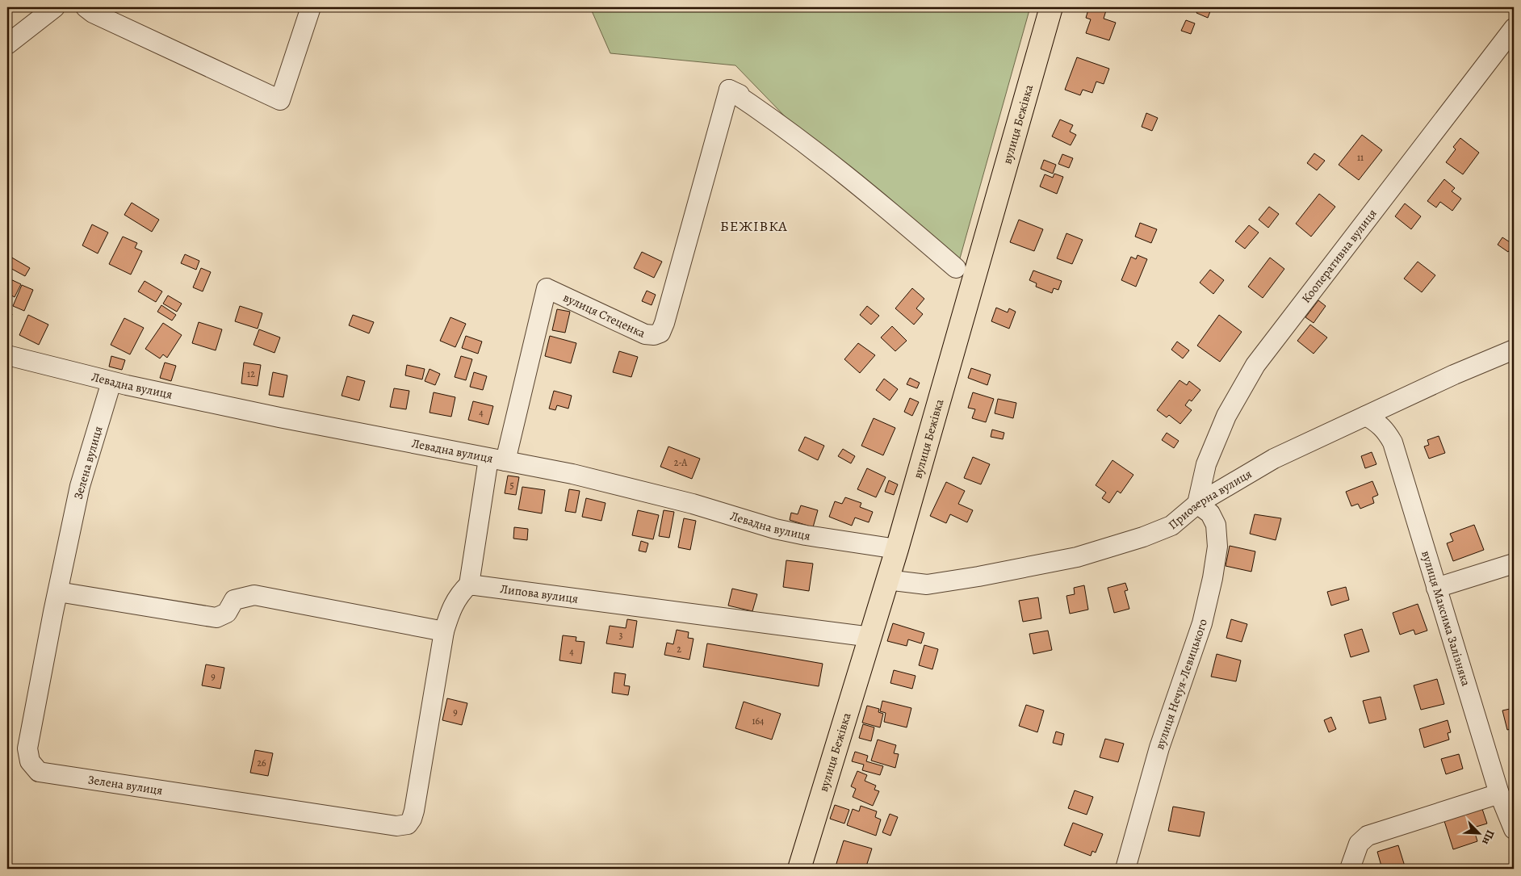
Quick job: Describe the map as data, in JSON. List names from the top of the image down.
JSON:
{
  "streets": {
    "main road": ["вулиця Бежівка"],
    "street": [
      "Кооперативна вулиця",
      "вулиця Стеценка",
      "Левадна вулиця",
      "Зелена вулиця",
      "Приозерна вулиця",
      "Липова вулиця",
      "вулиця Максима Залізняка",
      "вулиця Нечуя-Левицького"
    ]
  },
  "crossings": [
    ["вулиця Бежівка", "Левадна вулиця"],
    ["вулиця Бежівка", "Приозерна вулиця"],
    ["вулиця Бежівка", "Липова вулиця"],
    ["Кооперативна вулиця", "Приозерна вулиця"],
    ["Кооперативна вулиця", "вулиця Нечуя-Левицького"],
    ["вулиця Стеценка", "Левадна вулиця"],
    ["Левадна вулиця", "Зелена вулиця"],
    ["Приозерна вулиця", "вулиця Максима Залізняка"],
    ["Приозерна вулиця", "вулиця Нечуя-Левицького"]
  ],
  "districts": ["БЕЖІВКА"],
  "house_numbers": [
    "11",
    "12",
    "4",
    "2-А",
    "5",
    "3",
    "2",
    "4",
    "9",
    "9",
    "164",
    "26"
  ],
  "north": "bottom right"
}
